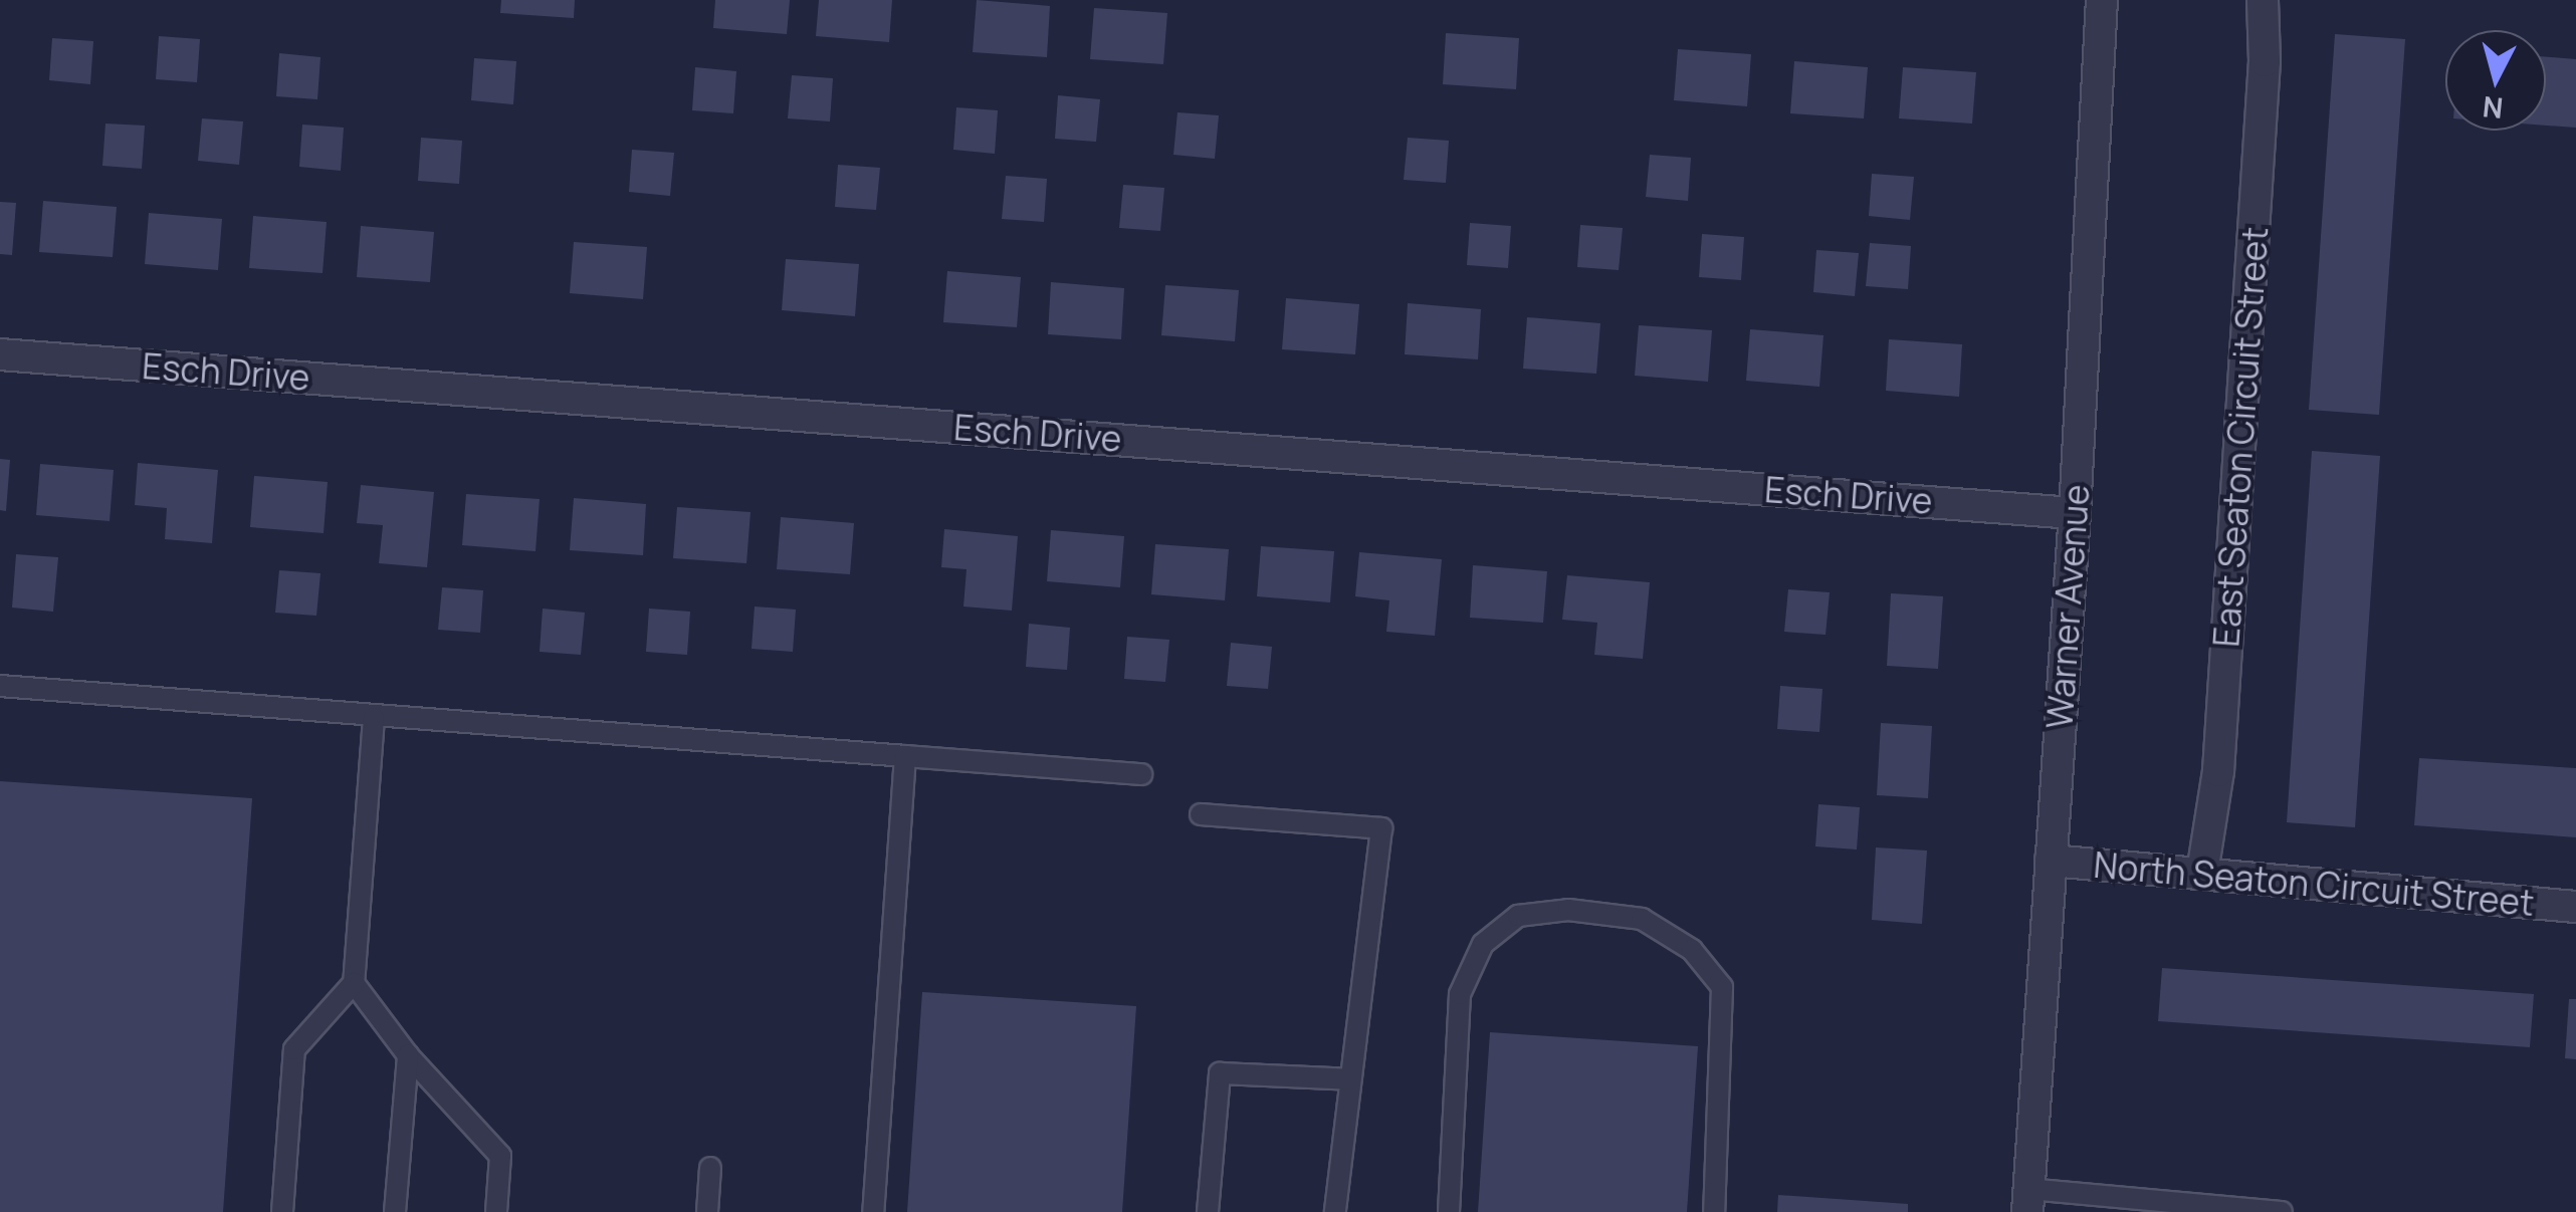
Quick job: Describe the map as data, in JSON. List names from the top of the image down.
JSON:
{
  "streets": {
    "street": [
      "Esch Drive",
      "East Seaton Circuit Street",
      "Warner Avenue",
      "North Seaton Circuit Street"
    ]
  },
  "crossings": [
    ["Esch Drive", "Warner Avenue"],
    ["East Seaton Circuit Street", "North Seaton Circuit Street"],
    ["Warner Avenue", "North Seaton Circuit Street"]
  ],
  "north": "bottom"
}
